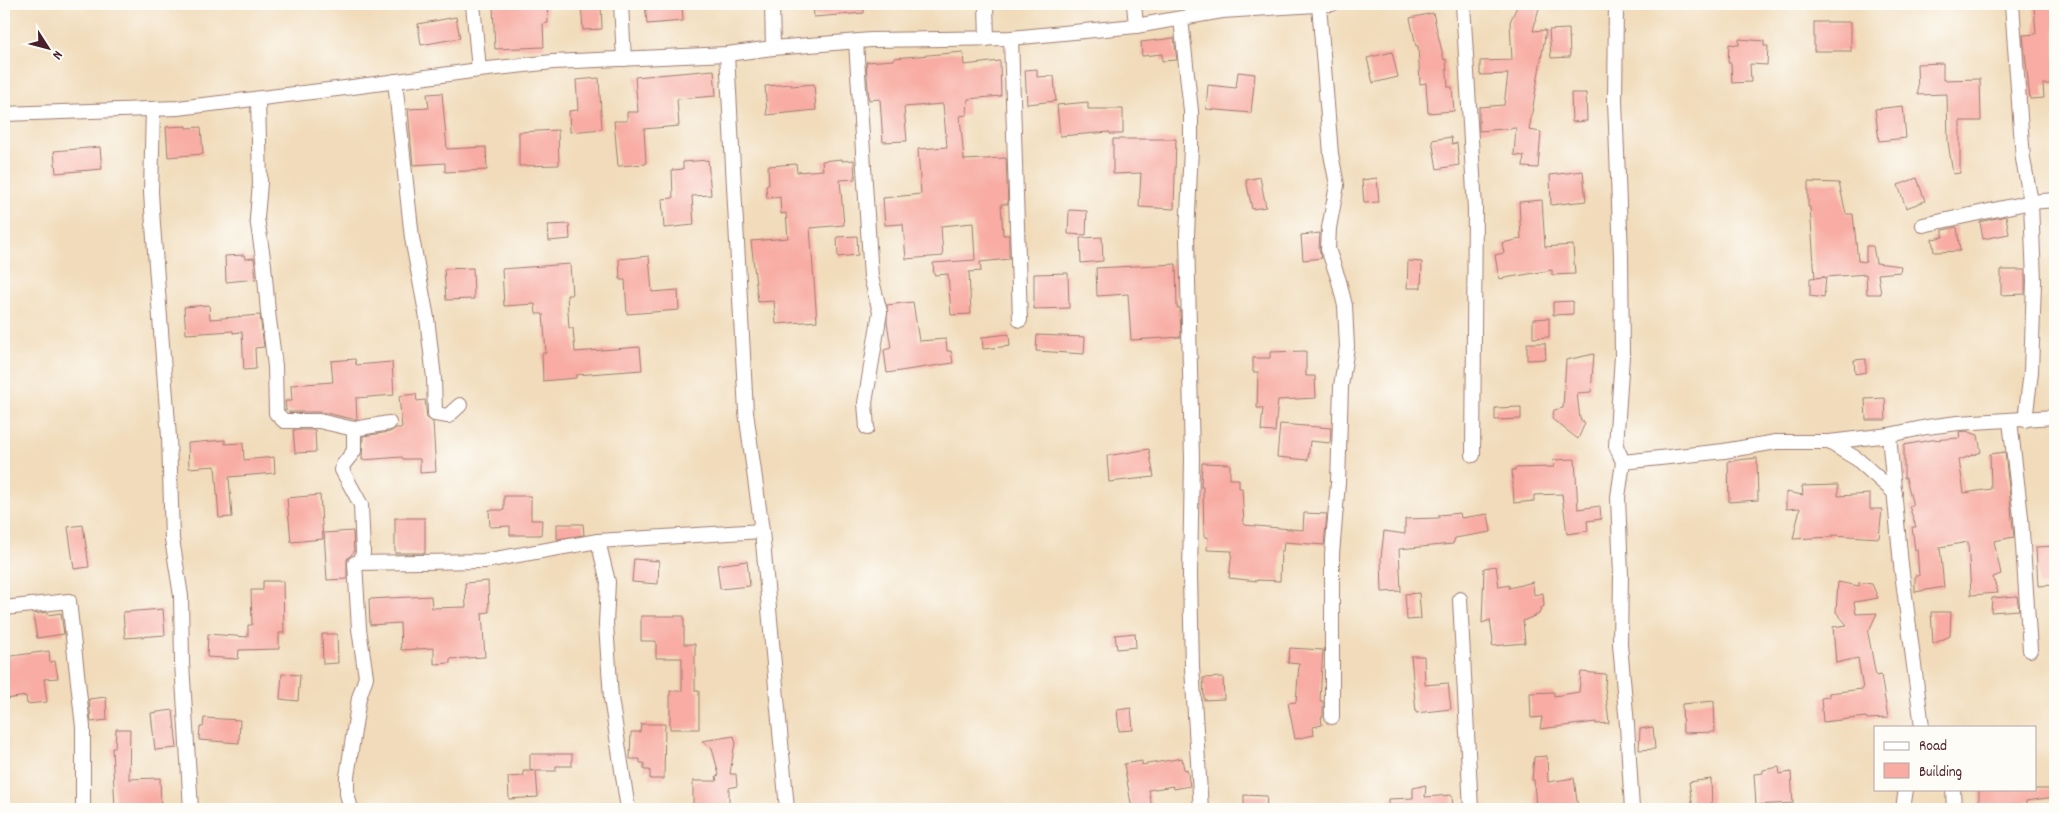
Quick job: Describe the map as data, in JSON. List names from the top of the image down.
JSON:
{
  "legend": ["Road", "Building"],
  "north": "bottom right"
}
